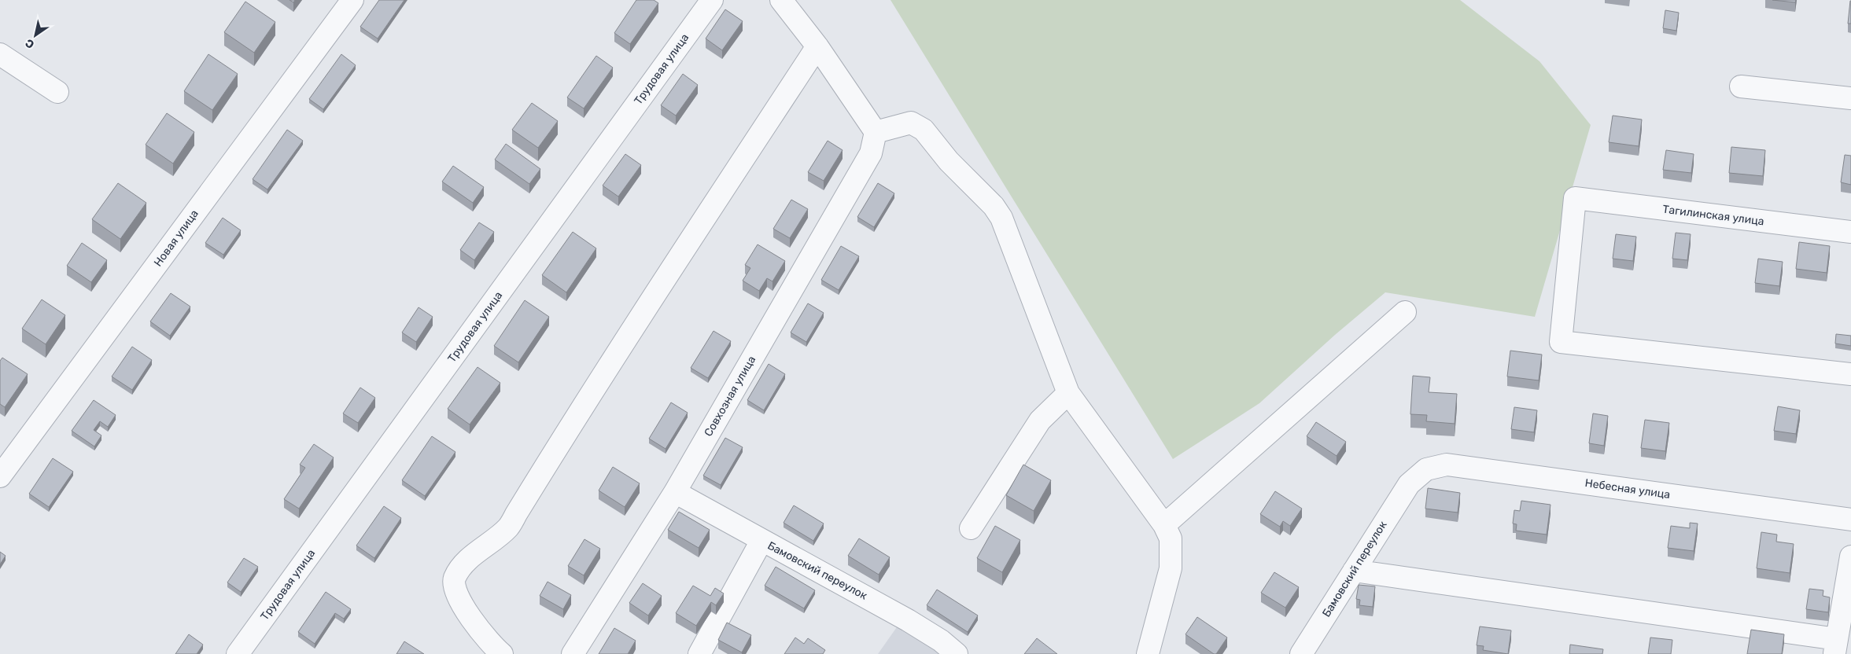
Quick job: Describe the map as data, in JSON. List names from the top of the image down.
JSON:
{
  "streets": {
    "street": [
      "Трудовая улица",
      "Тагилинская улица",
      "Новая улица",
      "Совхозная улица",
      "Небесная улица",
      "Бамовский переулок"
    ]
  },
  "crossings": [
    ["Совхозная улица", "Бамовский переулок"],
    ["Небесная улица", "Бамовский переулок"]
  ],
  "north": "bottom left"
}
